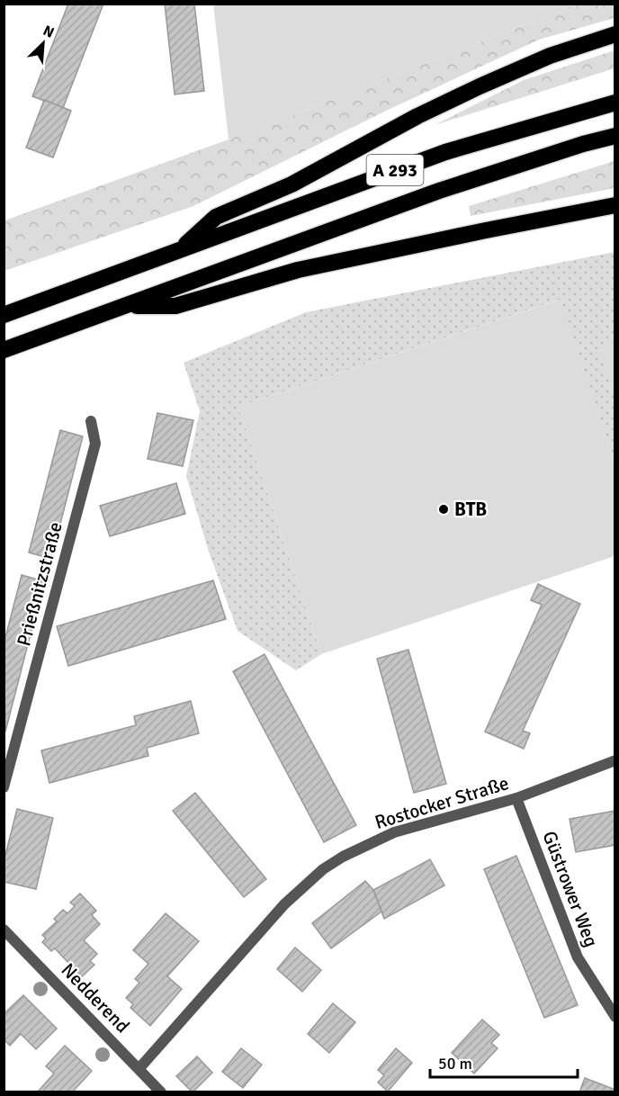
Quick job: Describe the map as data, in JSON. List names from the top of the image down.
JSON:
{
  "streets": {
    "highway": ["A 293"],
    "street": [
      "Prießnitzstraße",
      "Rostocker Straße",
      "Güstrower Weg",
      "Nedderend"
    ]
  },
  "crossings": [
    ["Rostocker Straße", "Güstrower Weg"],
    ["Rostocker Straße", "Nedderend"]
  ],
  "places": ["BTB"],
  "scale_bar": "50 m",
  "north": "top right"
}
